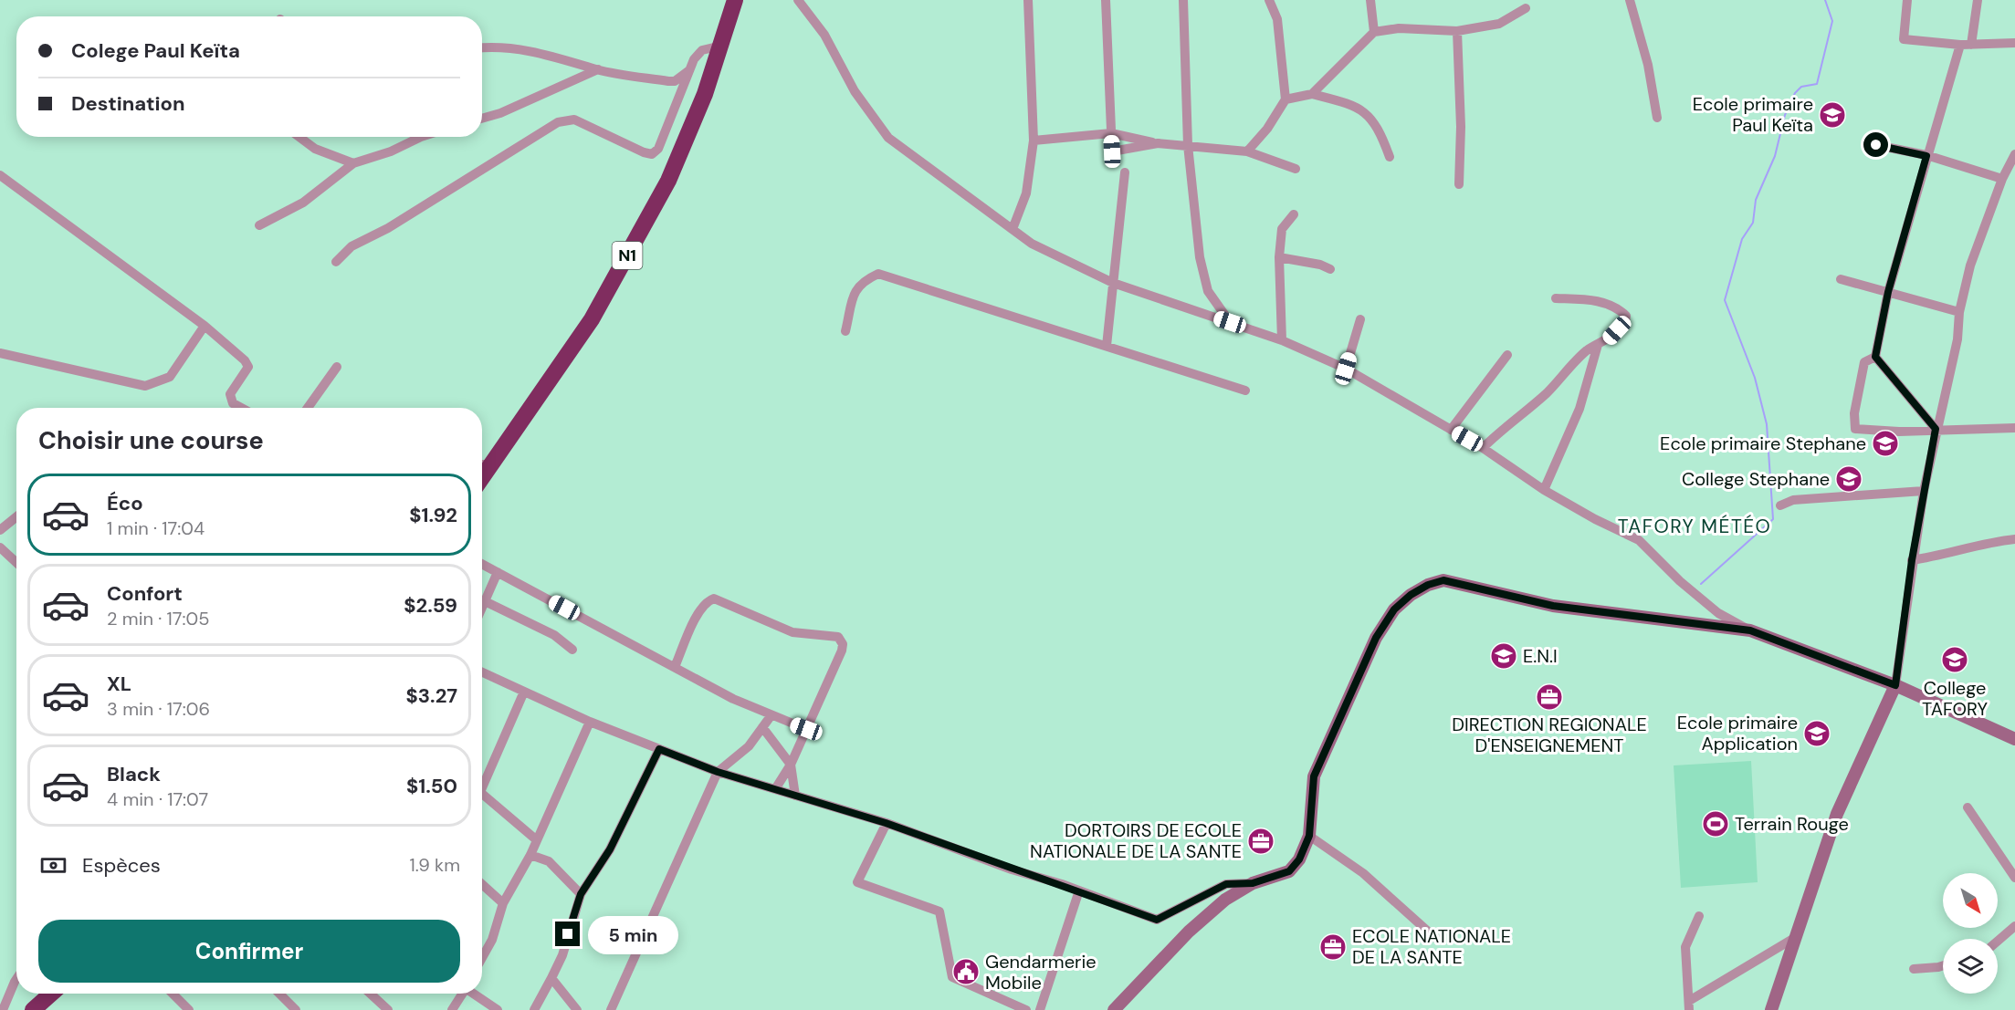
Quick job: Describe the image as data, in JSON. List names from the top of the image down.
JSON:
{
  "streets": {
    "highway": ["N1"]
  },
  "districts": ["TAFORY MÉTÉO"],
  "places": {
    "school or university": [
      "Ecole primaire Paul Keïta",
      "Ecole primaire Stephane",
      "College Stephane",
      "E.N.I",
      "College TAFORY",
      "Ecole primaire Application"
    ],
    "office": ["DIRECTION REGIONALE D'ENSEIGNEMENT", "DORTOIRS DE ECOLE NATIONALE DE LA SANTE", "ECOLE NATIONALE DE LA SANTE"],
    "sports": ["Terrain Rouge"],
    "public building": ["Gendarmerie Mobile"]
  },
  "north": "bottom right",
  "page": {
    "banner": ["Colege Paul Keïta", "Destination"],
    "heading": "Choisir une course",
    "list": [
      {
        "name": "Éco",
        "note": "1 min · 17:04",
        "value": "$1.92"
      },
      {
        "name": "Confort",
        "note": "2 min · 17:05",
        "value": "$2.59"
      },
      {
        "name": "XL",
        "note": "3 min · 17:06",
        "value": "$3.27"
      },
      {
        "name": "Black",
        "note": "4 min · 17:07",
        "value": "$1.50"
      }
    ],
    "pay": ["Espèces", "1.9 km"],
    "buttons": "Confirmer",
    "bubble": "5 min"
  }
}
